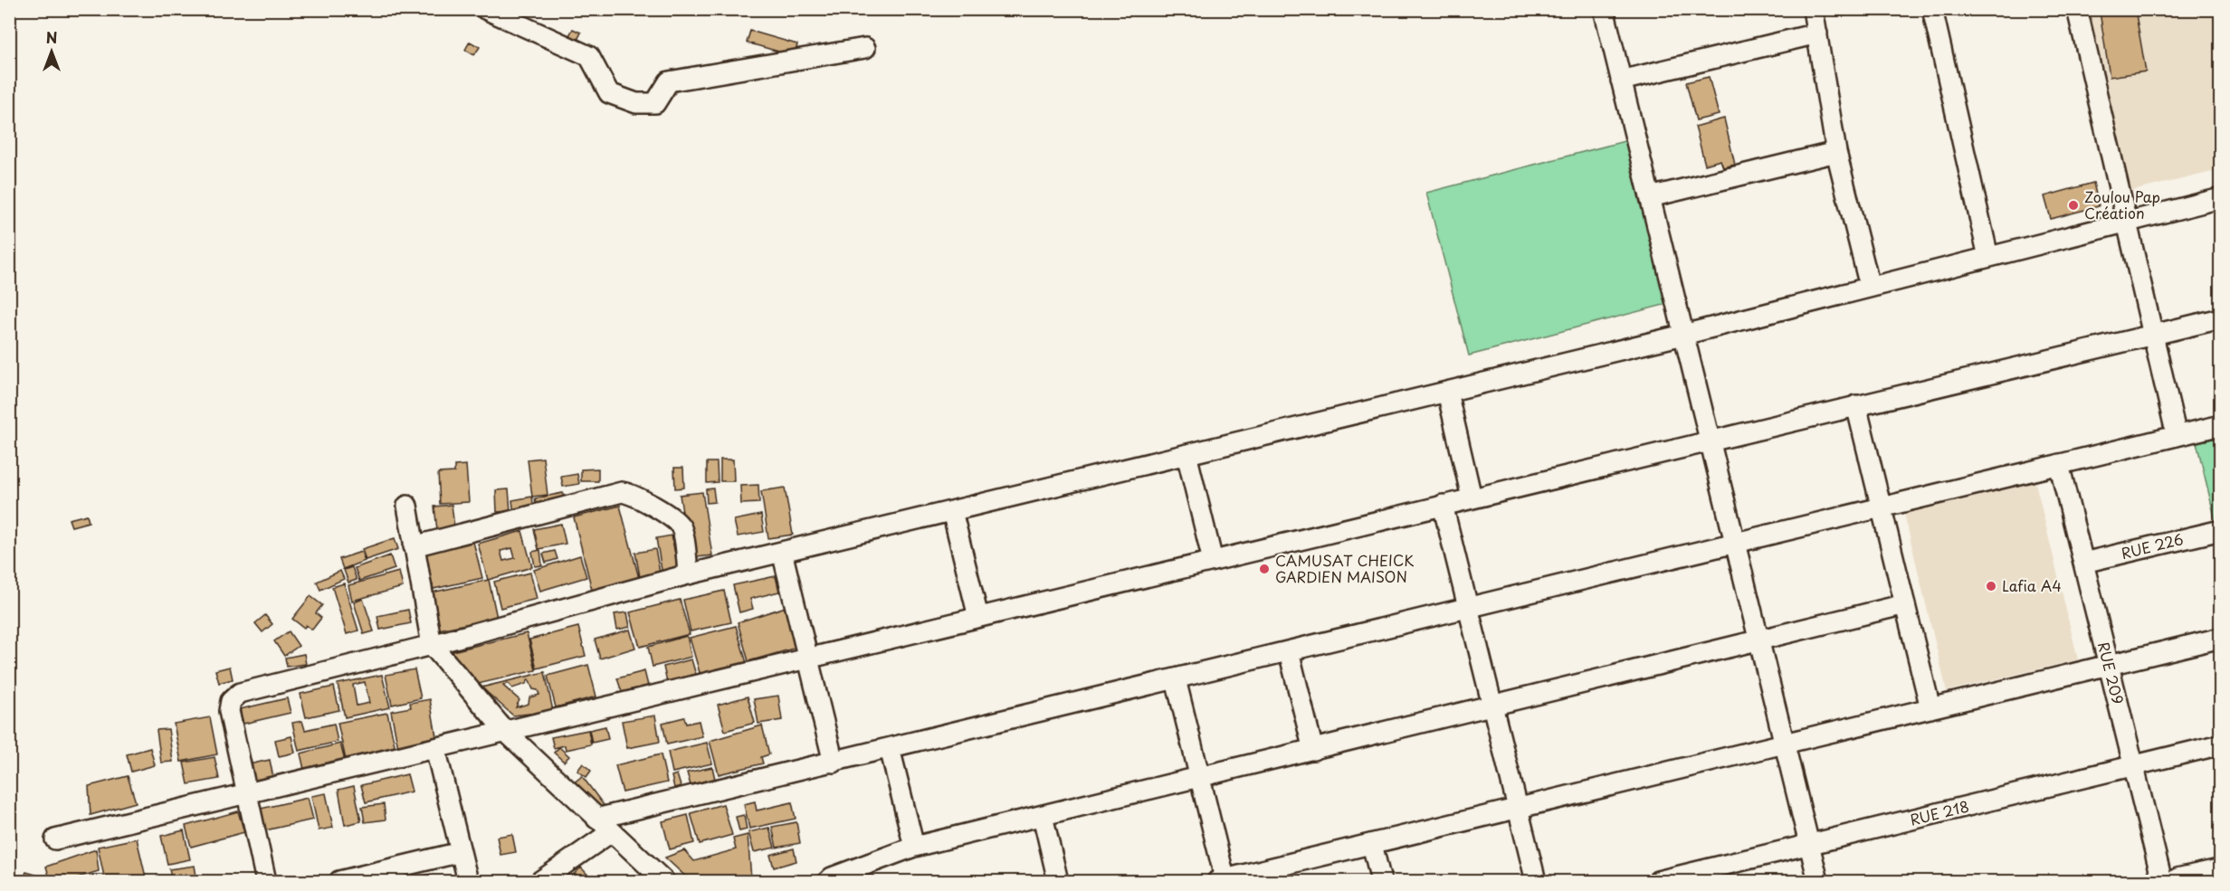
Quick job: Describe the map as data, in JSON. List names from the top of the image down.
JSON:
{
  "streets": {
    "street": ["RUE 226", "RUE 209", "RUE 218"]
  },
  "crossings": [
    ["RUE 226", "RUE 209"],
    ["RUE 209", "RUE 218"]
  ],
  "places": ["Zoulou Pap Création", "CAMUSAT CHEICK GARDIEN MAISON", "Lafia A4"],
  "north": "top"
}
